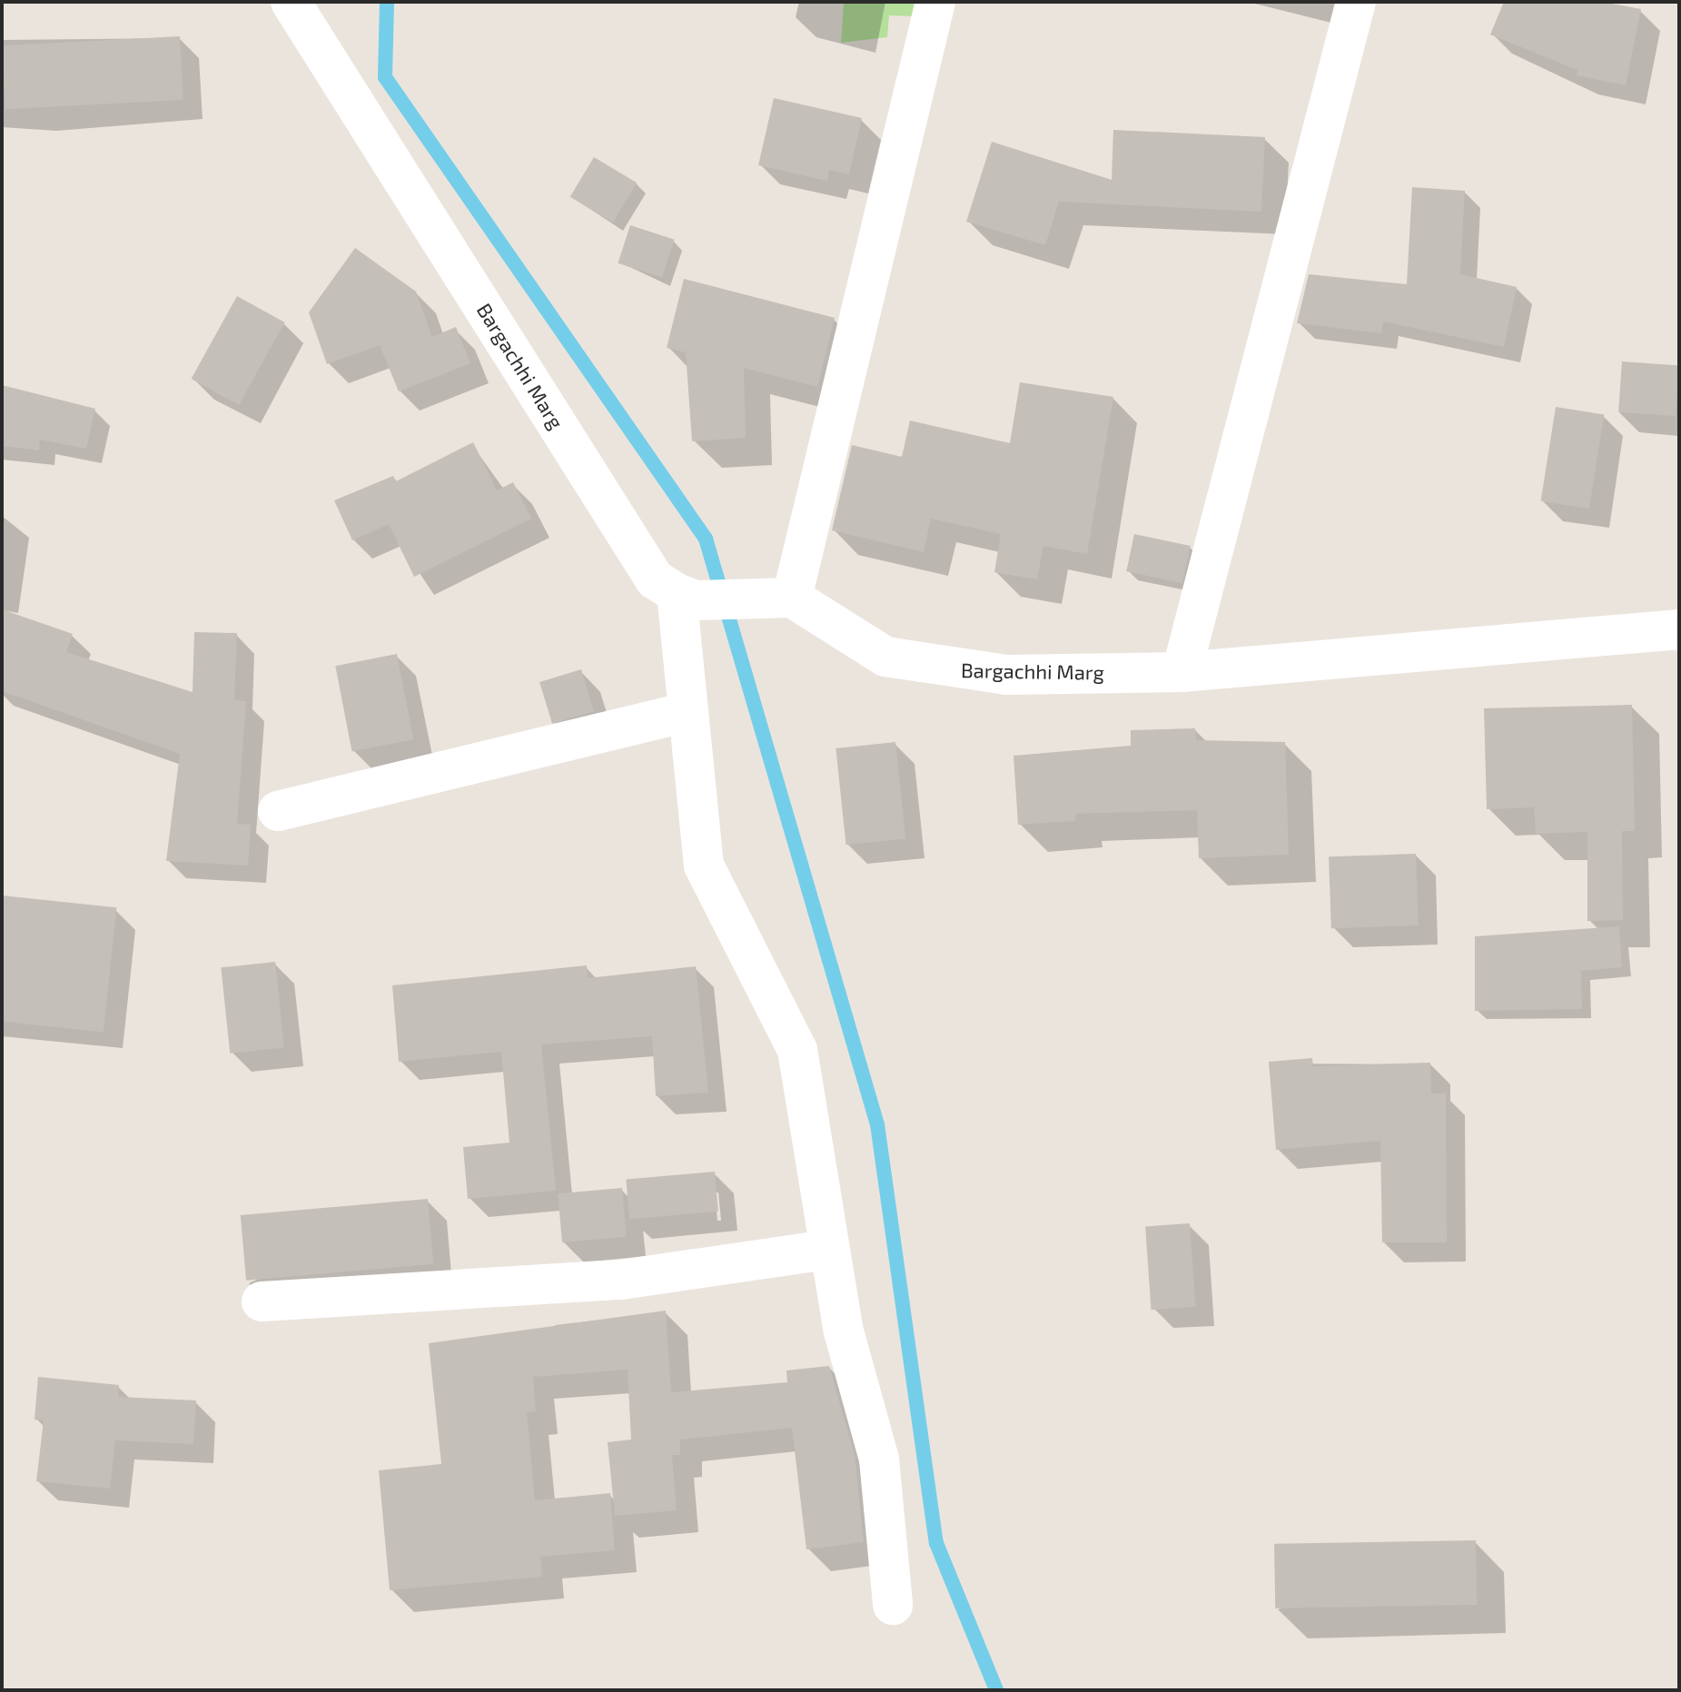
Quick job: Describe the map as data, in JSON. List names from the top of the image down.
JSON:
{
  "streets": {
    "street": ["Bargachhi Marg"]
  }
}
